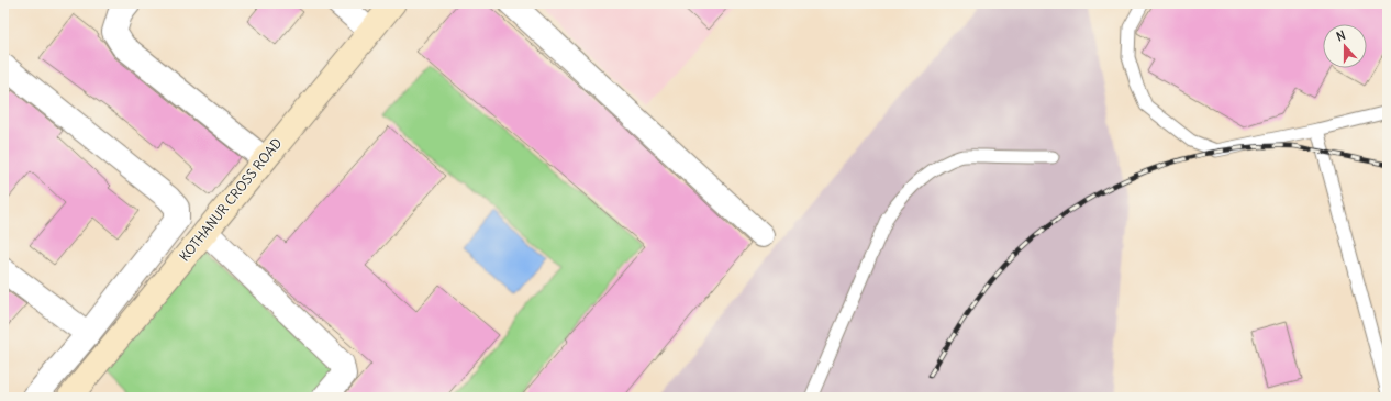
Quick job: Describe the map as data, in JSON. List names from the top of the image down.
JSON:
{
  "streets": {
    "street": ["KOTHANUR CROSS ROAD"]
  },
  "north": "top"
}
